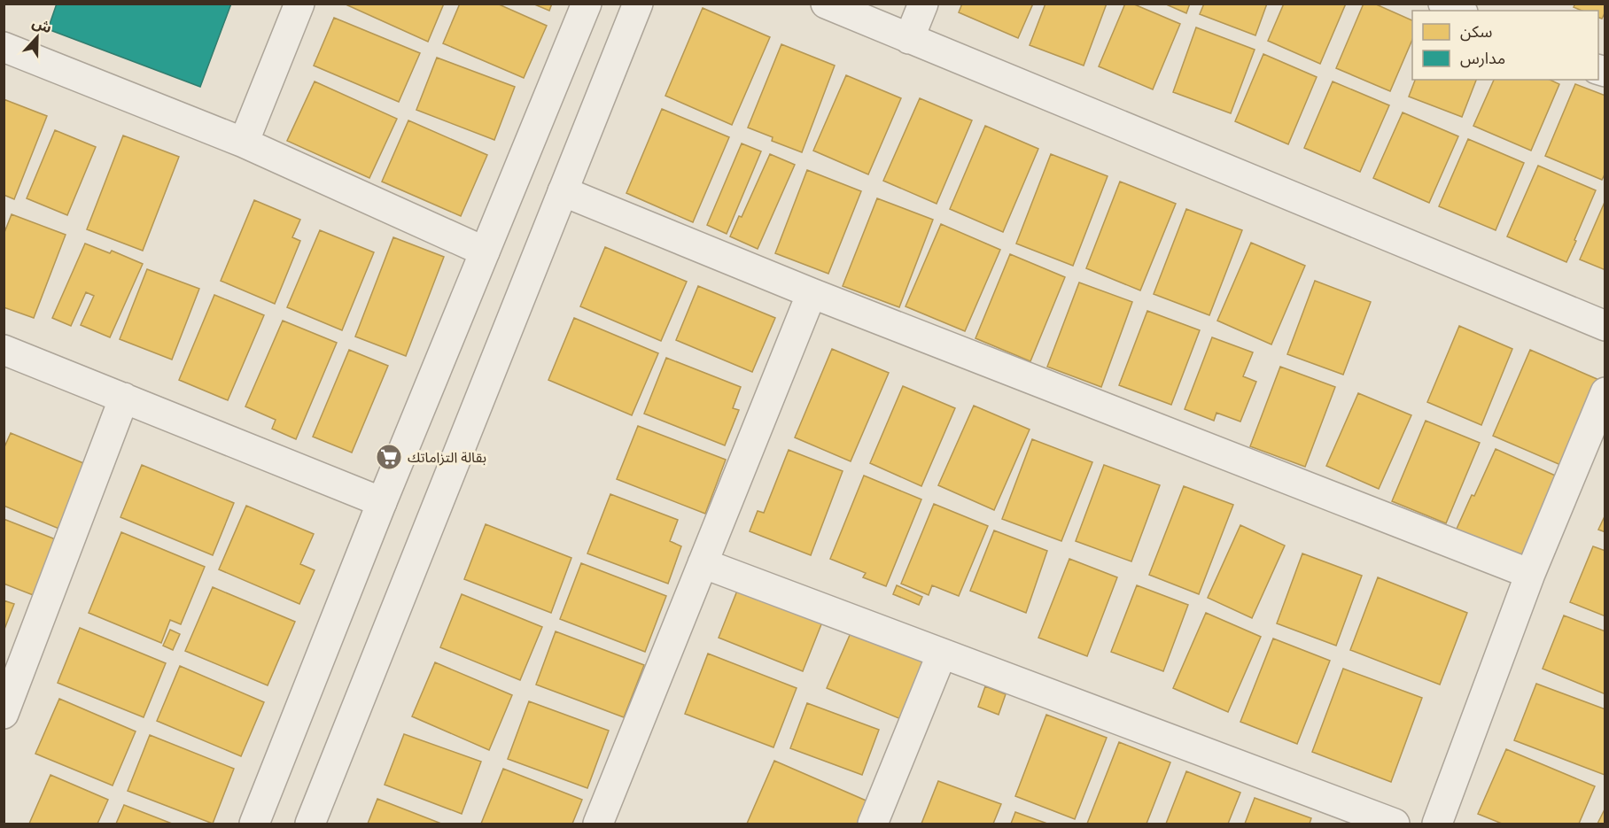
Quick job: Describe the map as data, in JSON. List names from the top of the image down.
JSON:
{
  "places": {
    "supermarket": ["بقالة التزاماتك"]
  },
  "legend": ["سكن", "مدارس"],
  "north": "top"
}
